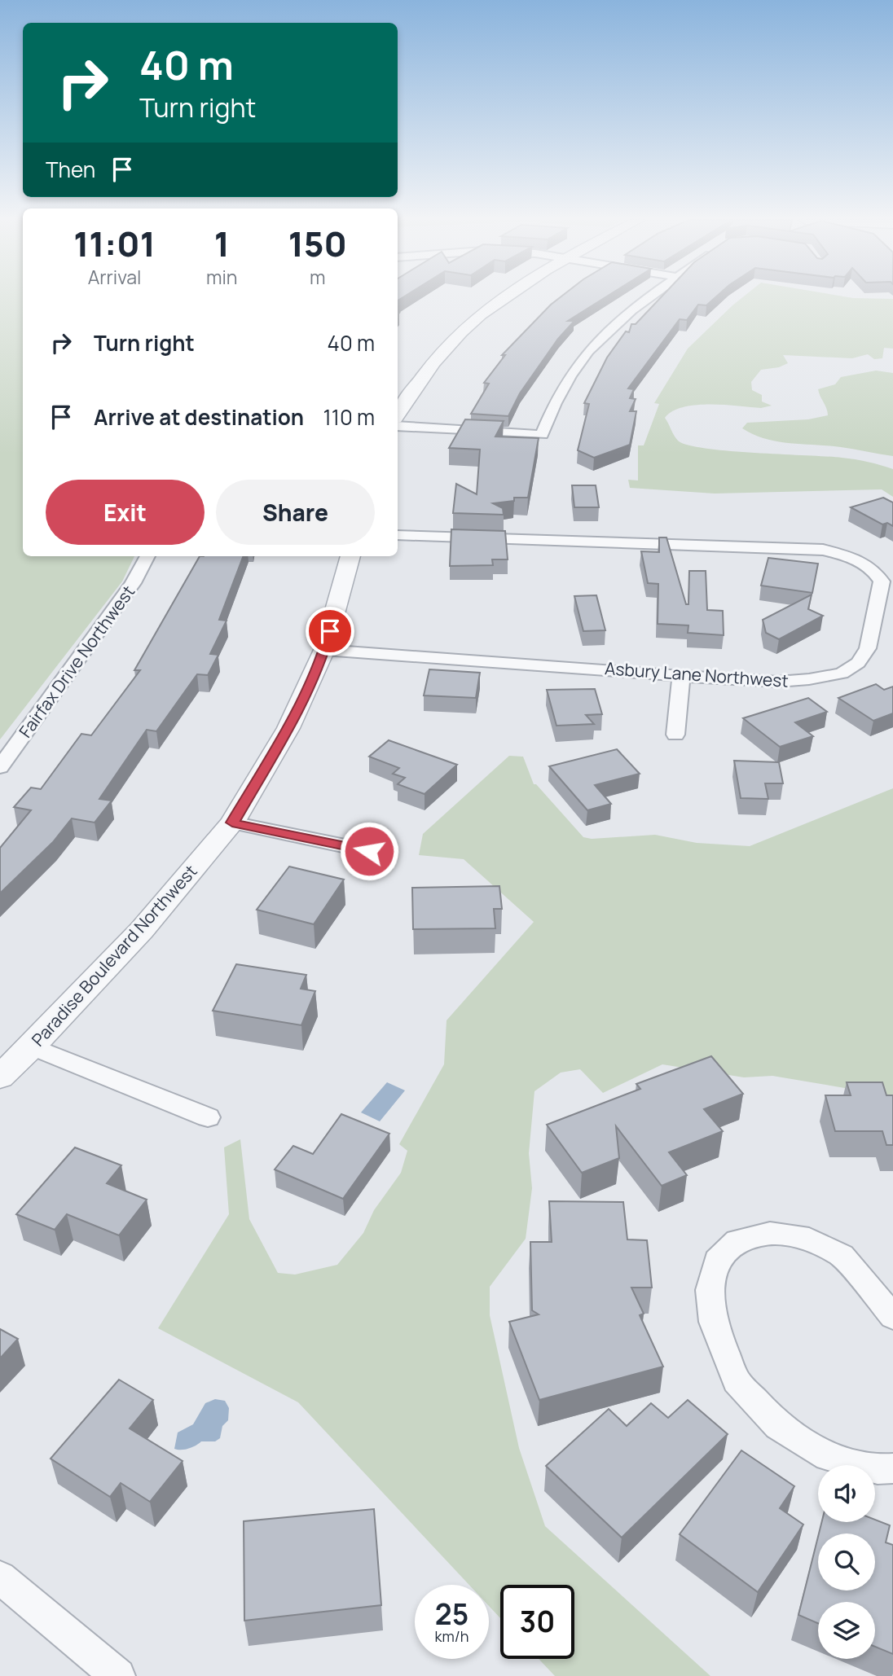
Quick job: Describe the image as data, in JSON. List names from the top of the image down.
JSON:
{
  "streets": {
    "street": ["Fairfax Drive Northwest", "Asbury Lane Northwest", "Paradise Boulevard Northwest"]
  },
  "crossings": [
    ["Asbury Lane Northwest", "Paradise Boulevard Northwest"]
  ],
  "page": {
    "turn": ["40 m", "Turn right"],
    "then": "Then",
    "eta": [
      "11:01",
      "Arrival",
      "1",
      "min",
      "150",
      "m"
    ],
    "list": [
      {
        "name": "Turn right",
        "value": "40 m"
      },
      {
        "name": "Arrive at destination",
        "value": "110 m"
      }
    ],
    "buttons": ["Exit", "Share"],
    "speed": "25 km/h",
    "limit": "30"
  }
}
